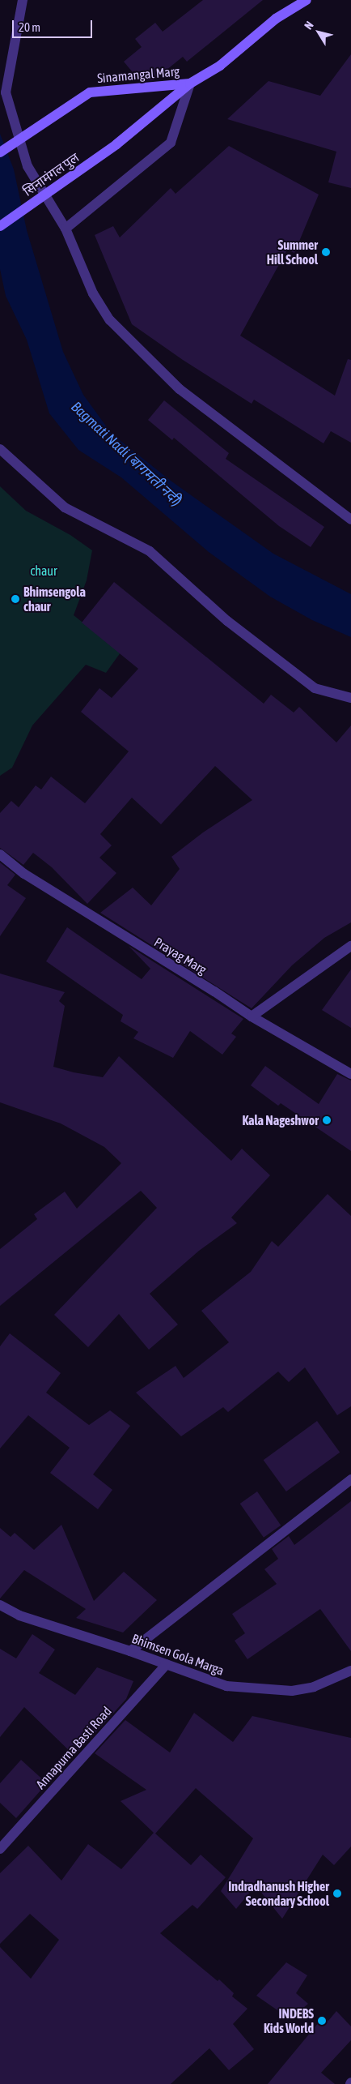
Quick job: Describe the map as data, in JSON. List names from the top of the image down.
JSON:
{
  "streets": {
    "main road": ["Sinamangal Marg", "सिनामंगल पुल"],
    "street": ["Prayag Marg", "Bhimsen Gola Marga", "Annapurna Basti Road"]
  },
  "crossings": [
    ["Sinamangal Marg", "सिनामंगल पुल"],
    ["Bhimsen Gola Marga", "Annapurna Basti Road"]
  ],
  "water": ["Bagmati Nadi (बागमती नदी)"],
  "parks": ["chaur"],
  "places": [
    "Summer Hill School",
    "Bhimsengola chaur",
    "Kala Nageshwor",
    "Indradhanush Higher Secondary School",
    "INDEBS Kids World"
  ],
  "scale_bar": "20 m",
  "north": "top left"
}
